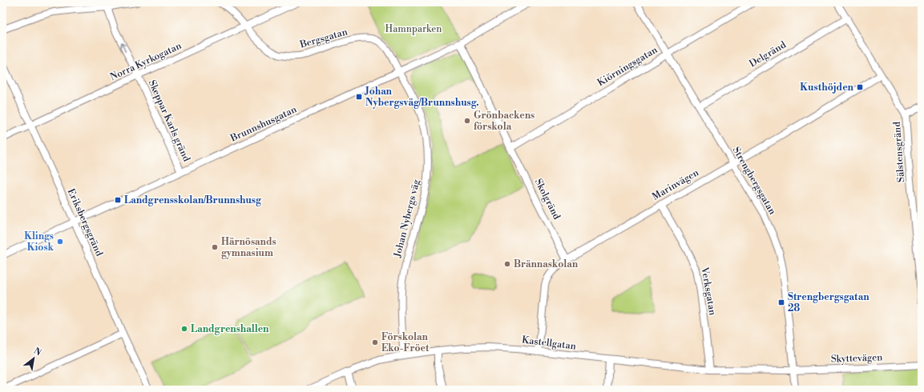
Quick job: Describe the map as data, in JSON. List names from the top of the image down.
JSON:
{
  "streets": {
    "street": [
      "Bergsgatan",
      "Delgränd",
      "Norra Kyrkogatan",
      "Kiörningsgatan",
      "Skeppar Karls gränd",
      "Brunnshusgatan",
      "Sälstensgränd",
      "Strengbergsgatan",
      "Marinvägen",
      "Skolgränd",
      "Johan Nybergs väg",
      "Eriksbergsgränd",
      "Verksgatan",
      "Kastellgatan",
      "Skyttevägen"
    ]
  },
  "crossings": [
    ["Bergsgatan", "Norra Kyrkogatan"],
    ["Bergsgatan", "Brunnshusgatan"],
    ["Bergsgatan", "Johan Nybergs väg"],
    ["Delgränd", "Sälstensgränd"],
    ["Delgränd", "Strengbergsgatan"],
    ["Norra Kyrkogatan", "Skeppar Karls gränd"],
    ["Norra Kyrkogatan", "Eriksbergsgränd"],
    ["Kiörningsgatan", "Strengbergsgatan"],
    ["Kiörningsgatan", "Skolgränd"],
    ["Skeppar Karls gränd", "Brunnshusgatan"],
    ["Brunnshusgatan", "Skolgränd"],
    ["Brunnshusgatan", "Johan Nybergs väg"],
    ["Brunnshusgatan", "Eriksbergsgränd"],
    ["Sälstensgränd", "Marinvägen"],
    ["Strengbergsgatan", "Marinvägen"],
    ["Strengbergsgatan", "Kastellgatan"],
    ["Strengbergsgatan", "Skyttevägen"],
    ["Marinvägen", "Skolgränd"],
    ["Marinvägen", "Verksgatan"],
    ["Marinvägen", "Kastellgatan"],
    ["Johan Nybergs väg", "Kastellgatan"],
    ["Verksgatan", "Kastellgatan"],
    ["Kastellgatan", "Skyttevägen"]
  ],
  "one_way": ["Skeppar Karls gränd"],
  "parks": ["Hamnparken"],
  "places": {
    "transit": [
      "Kusthöjden",
      "Johan Nybergsväg/Brunnshusg.",
      "Landgrensskolan/Brunnshusg",
      "Strengbergsgatan 28"
    ],
    "other": [
      "Grönbackens förskola",
      "Klings Kiosk",
      "Härnösands gymnasium",
      "Brännaskolan",
      "Landgrenshallen",
      "Förskolan Eko-Fröet"
    ]
  },
  "north": "top right"
}
